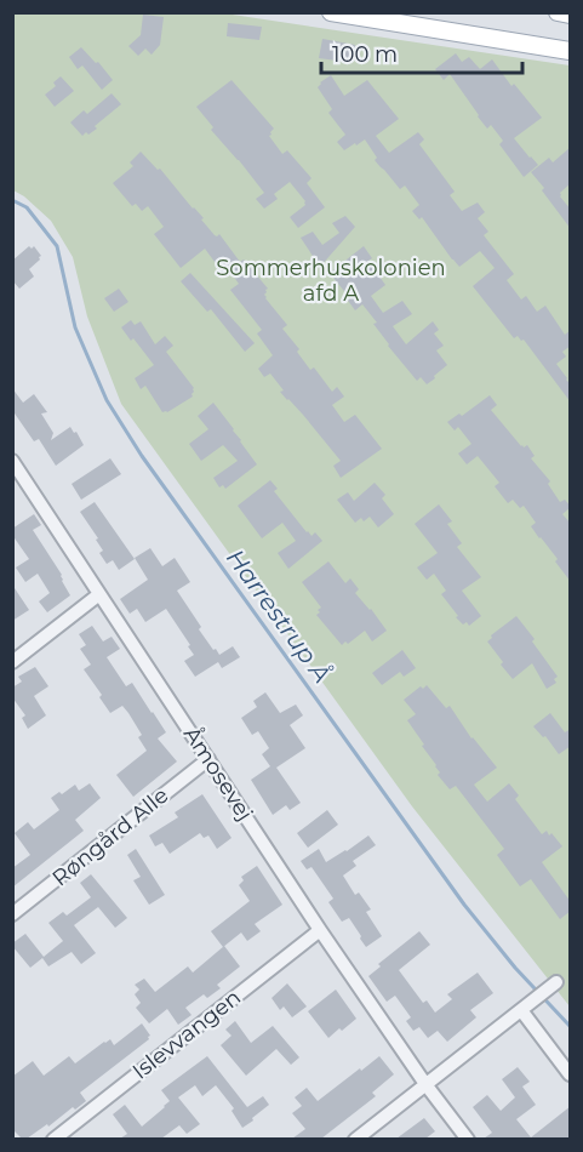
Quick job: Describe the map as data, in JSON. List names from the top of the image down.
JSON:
{
  "streets": {
    "street": ["Åmosevej", "Røngård Alle", "Islevvangen"]
  },
  "crossings": [
    ["Åmosevej", "Røngård Alle"],
    ["Åmosevej", "Islevvangen"]
  ],
  "water": ["Harrestrup Å"],
  "parks": ["Sommerhuskolonien afd A"],
  "scale_bar": "100 m"
}
